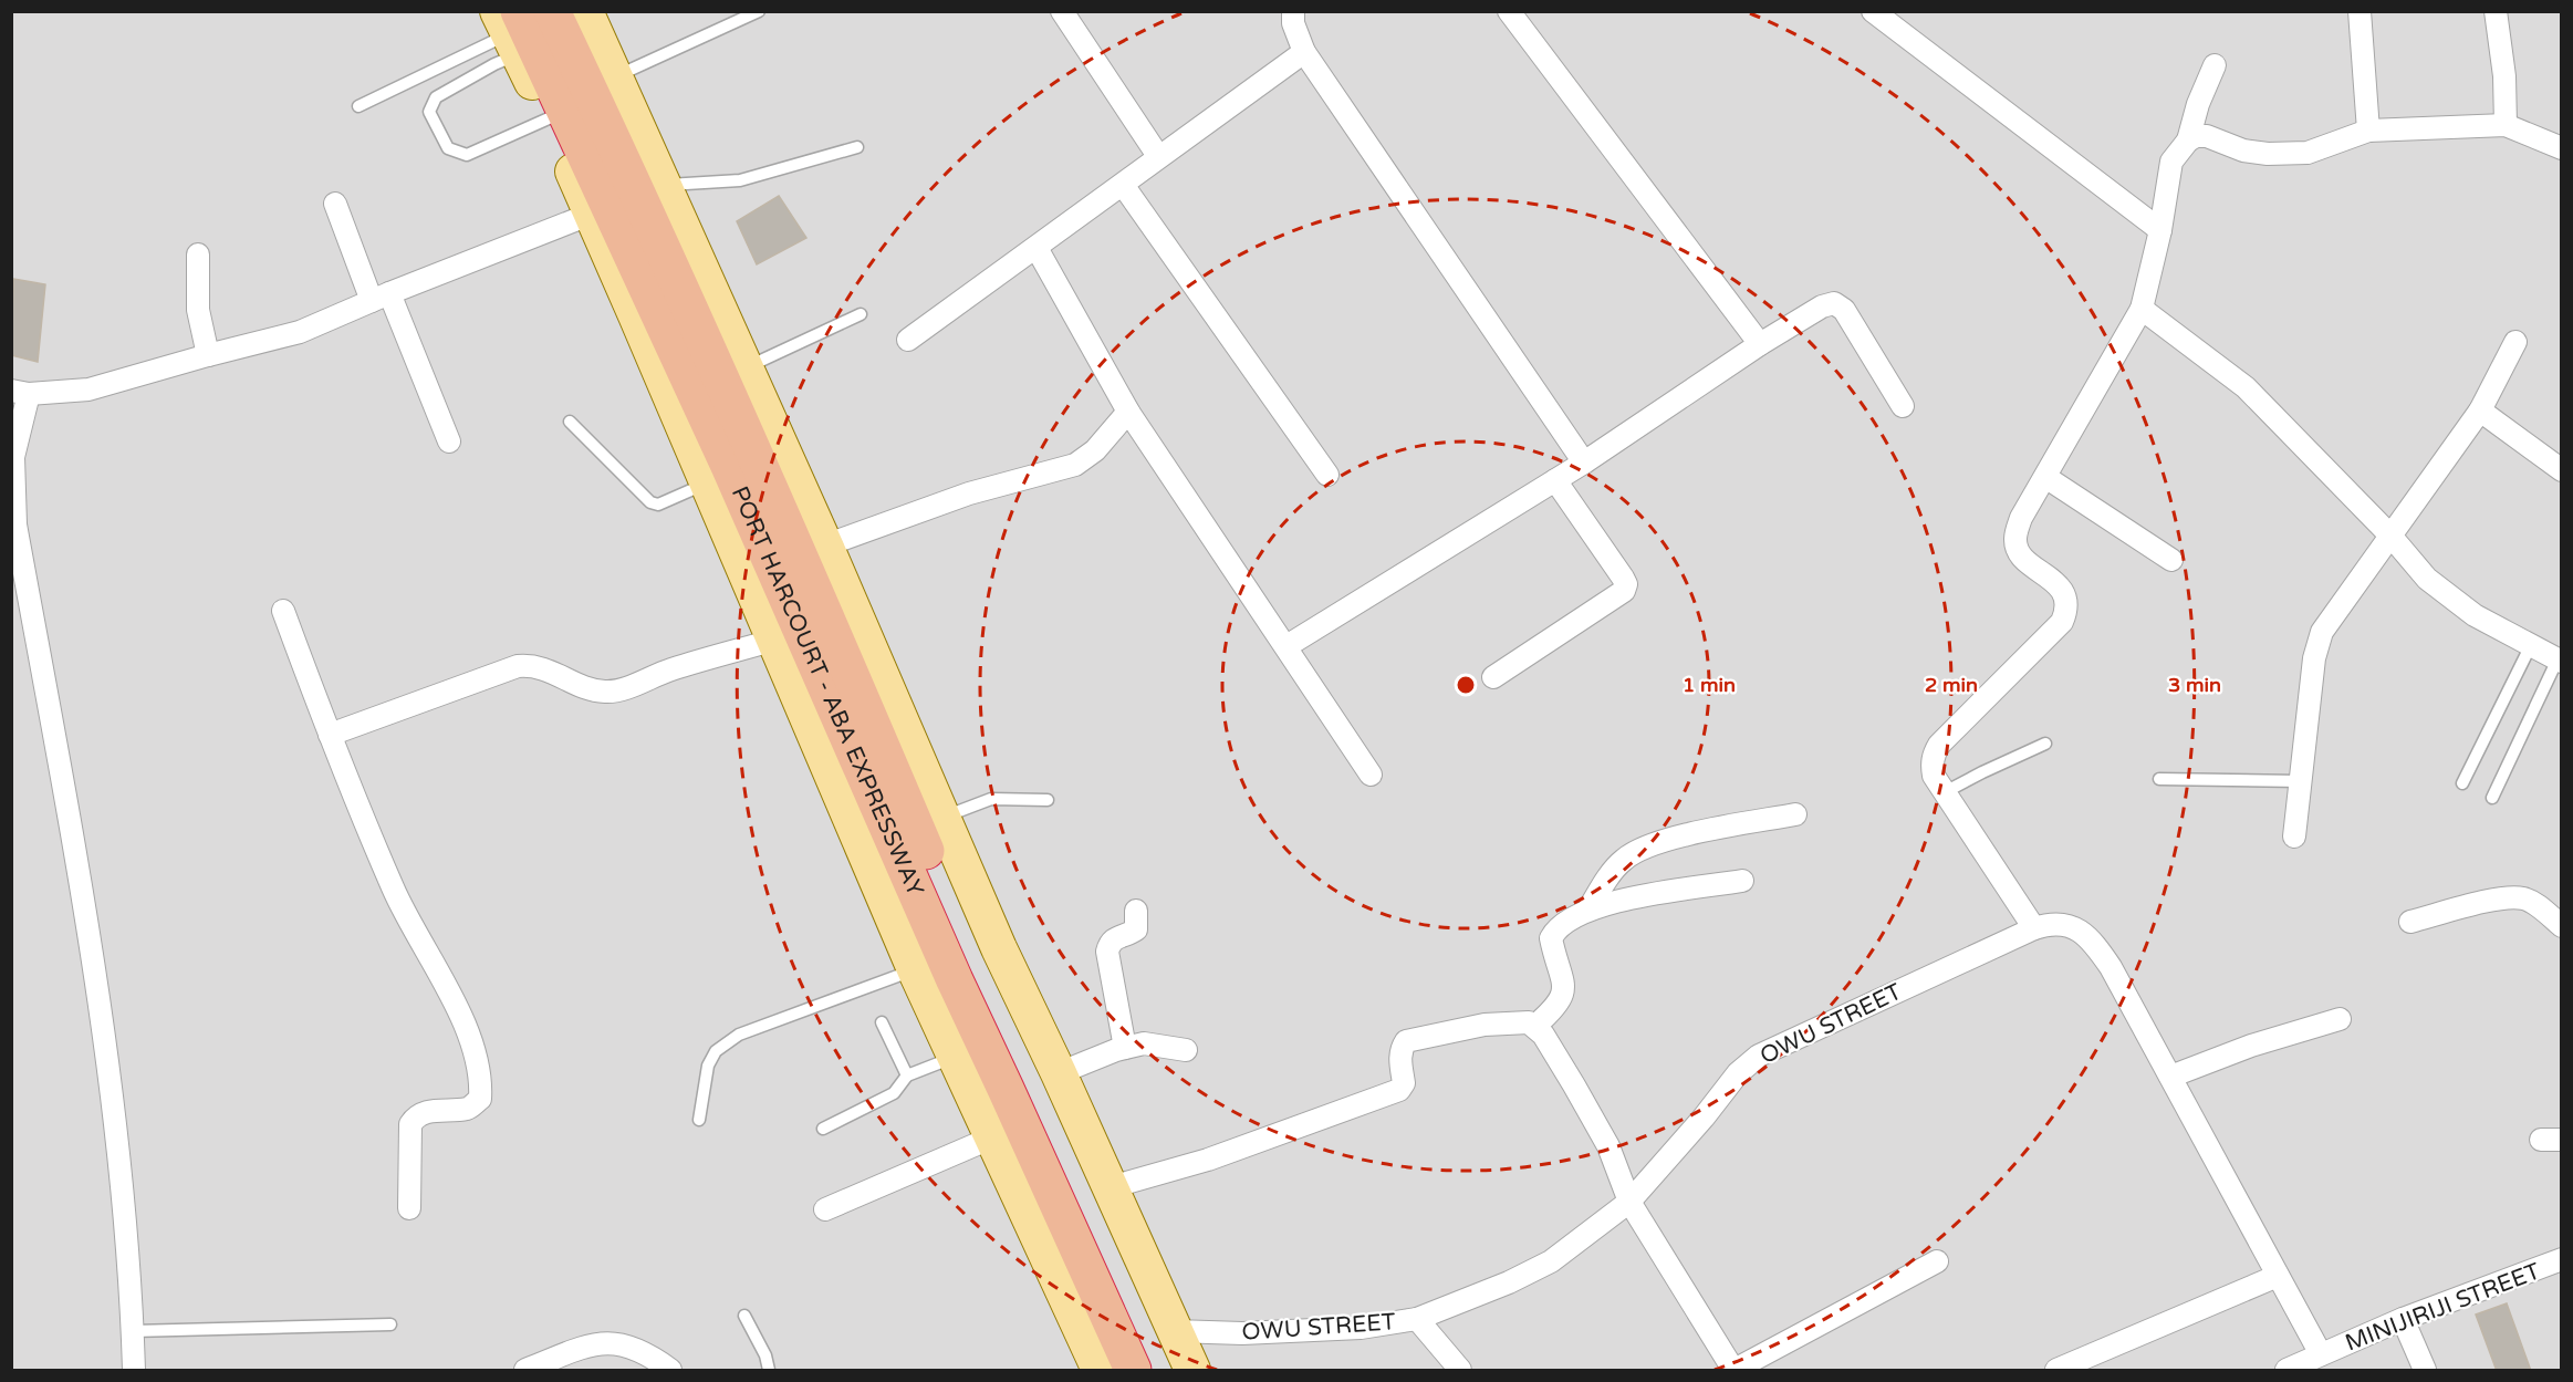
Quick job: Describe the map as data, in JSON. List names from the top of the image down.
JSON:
{
  "streets": {
    "highway": ["PORT HARCOURT - ABA EXPRESSWAY"],
    "street": ["OWU STREET", "MINIJIRIJI STREET"]
  },
  "crossings": [
    ["OWU STREET", "MINIJIRIJI STREET"]
  ],
  "rings": ["1 min", "2 min", "3 min"]
}
